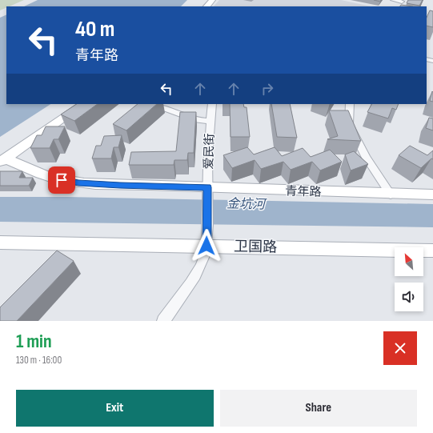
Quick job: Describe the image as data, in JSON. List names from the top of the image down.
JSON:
{
  "streets": {
    "street": ["爱民街", "青年路", "卫国路"]
  },
  "crossings": [
    ["爱民街", "青年路"],
    ["爱民街", "卫国路"]
  ],
  "water": ["金坑河"],
  "north": "top left",
  "page": {
    "turn": ["40 m", "青年路"],
    "heading": ["1 min", "130 m · 16:00"],
    "buttons": ["Exit", "Share"]
  }
}
